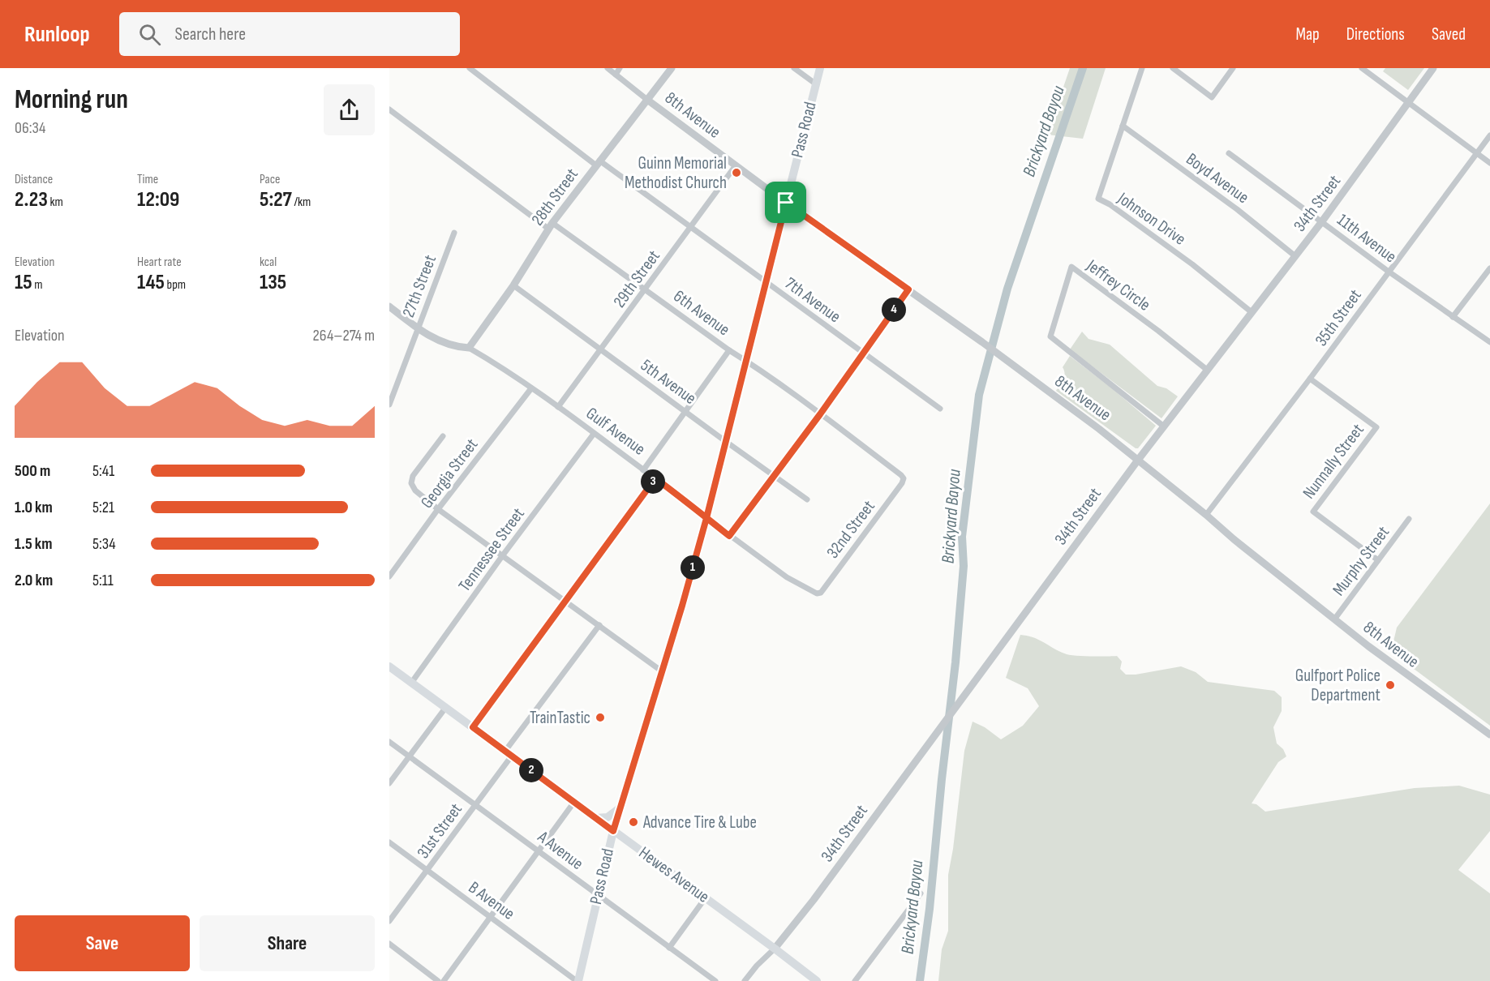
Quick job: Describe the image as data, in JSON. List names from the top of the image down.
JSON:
{
  "streets": {
    "main road": ["Pass Road", "Hewes Avenue"],
    "street": [
      "8th Avenue",
      "Boyd Avenue",
      "28th Street",
      "34th Street",
      "Johnson Drive",
      "11th Avenue",
      "29th Street",
      "Jeffrey Circle",
      "27th Street",
      "7th Avenue",
      "6th Avenue",
      "35th Street",
      "5th Avenue",
      "Gulf Avenue",
      "Nunnally Street",
      "Georgia Street",
      "32nd Street",
      "Tennessee Street",
      "Murphy Street",
      "31st Street",
      "A Avenue",
      "B Avenue"
    ]
  },
  "crossings": [
    ["8th Avenue", "Pass Road"],
    ["8th Avenue", "28th Street"],
    ["8th Avenue", "34th Street"],
    ["8th Avenue", "29th Street"],
    ["8th Avenue", "35th Street"],
    ["8th Avenue", "Murphy Street"],
    ["Pass Road", "7th Avenue"],
    ["Pass Road", "6th Avenue"],
    ["Pass Road", "5th Avenue"],
    ["Pass Road", "Gulf Avenue"],
    ["Pass Road", "A Avenue"],
    ["Pass Road", "Hewes Avenue"],
    ["Pass Road", "B Avenue"],
    ["Boyd Avenue", "34th Street"],
    ["Boyd Avenue", "Johnson Drive"],
    ["28th Street", "7th Avenue"],
    ["28th Street", "6th Avenue"],
    ["28th Street", "5th Avenue"],
    ["28th Street", "Gulf Avenue"],
    ["34th Street", "Johnson Drive"],
    ["34th Street", "11th Avenue"],
    ["34th Street", "Jeffrey Circle"],
    ["34th Street", "Hewes Avenue"],
    ["11th Avenue", "35th Street"],
    ["29th Street", "7th Avenue"],
    ["29th Street", "6th Avenue"],
    ["29th Street", "5th Avenue"],
    ["29th Street", "Gulf Avenue"],
    ["27th Street", "Gulf Avenue"],
    ["6th Avenue", "32nd Street"],
    ["35th Street", "Nunnally Street"],
    ["Gulf Avenue", "Georgia Street"],
    ["Gulf Avenue", "32nd Street"],
    ["Gulf Avenue", "Tennessee Street"],
    ["Nunnally Street", "Murphy Street"],
    ["Tennessee Street", "Hewes Avenue"],
    ["31st Street", "A Avenue"],
    ["31st Street", "Hewes Avenue"],
    ["31st Street", "B Avenue"]
  ],
  "water": ["Brickyard Bayou"],
  "places": [
    "Guinn Memorial Methodist Church",
    "Gulfport Police Department",
    "TrainTastic",
    "Advance Tire & Lube"
  ],
  "page": {
    "header": "Runloop",
    "search": "Search here",
    "nav": ["Map", "Directions", "Saved"],
    "heading": ["Morning run", "06:34"],
    "stats": [
      ["Distance", "2.23 km"],
      ["Time", "12:09"],
      ["Pace", "5:27 /km"],
      ["Elevation", "15 m"],
      ["Heart rate", "145 bpm"],
      ["kcal", "135"]
    ],
    "pins": [
      "4",
      "3",
      "1",
      "2"
    ],
    "chart": ["Elevation", "264–274 m"],
    "list": [
      {
        "name": "500 m",
        "note": "5:41"
      },
      {
        "name": "1.0 km",
        "note": "5:21"
      },
      {
        "name": "1.5 km",
        "note": "5:34"
      },
      {
        "name": "2.0 km",
        "note": "5:11"
      }
    ],
    "buttons": ["Save", "Share"]
  }
}
